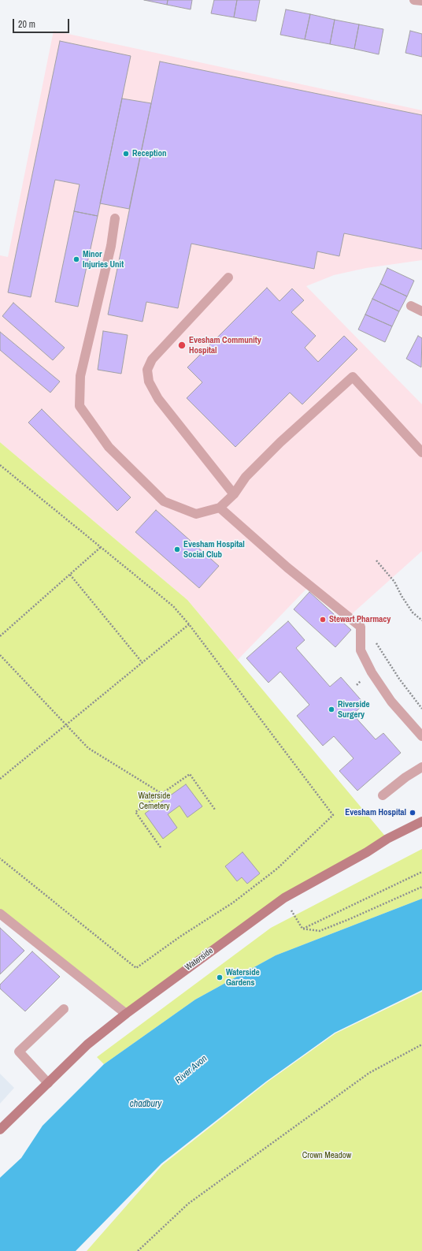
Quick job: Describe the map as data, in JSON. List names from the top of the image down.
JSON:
{
  "streets": {
    "main road": ["Waterside"]
  },
  "water": ["River Avon", "chadbury"],
  "parks": ["Waterside Cemetery", "Crown Meadow"],
  "places": [
    "Reception",
    "Minor Injuries Unit",
    "Evesham Community Hospital",
    "Evesham Hospital Social Club",
    "Stewart Pharmacy",
    "Riverside Surgery",
    "Evesham Hospital",
    "Waterside Gardens"
  ],
  "scale_bar": "20 m"
}
